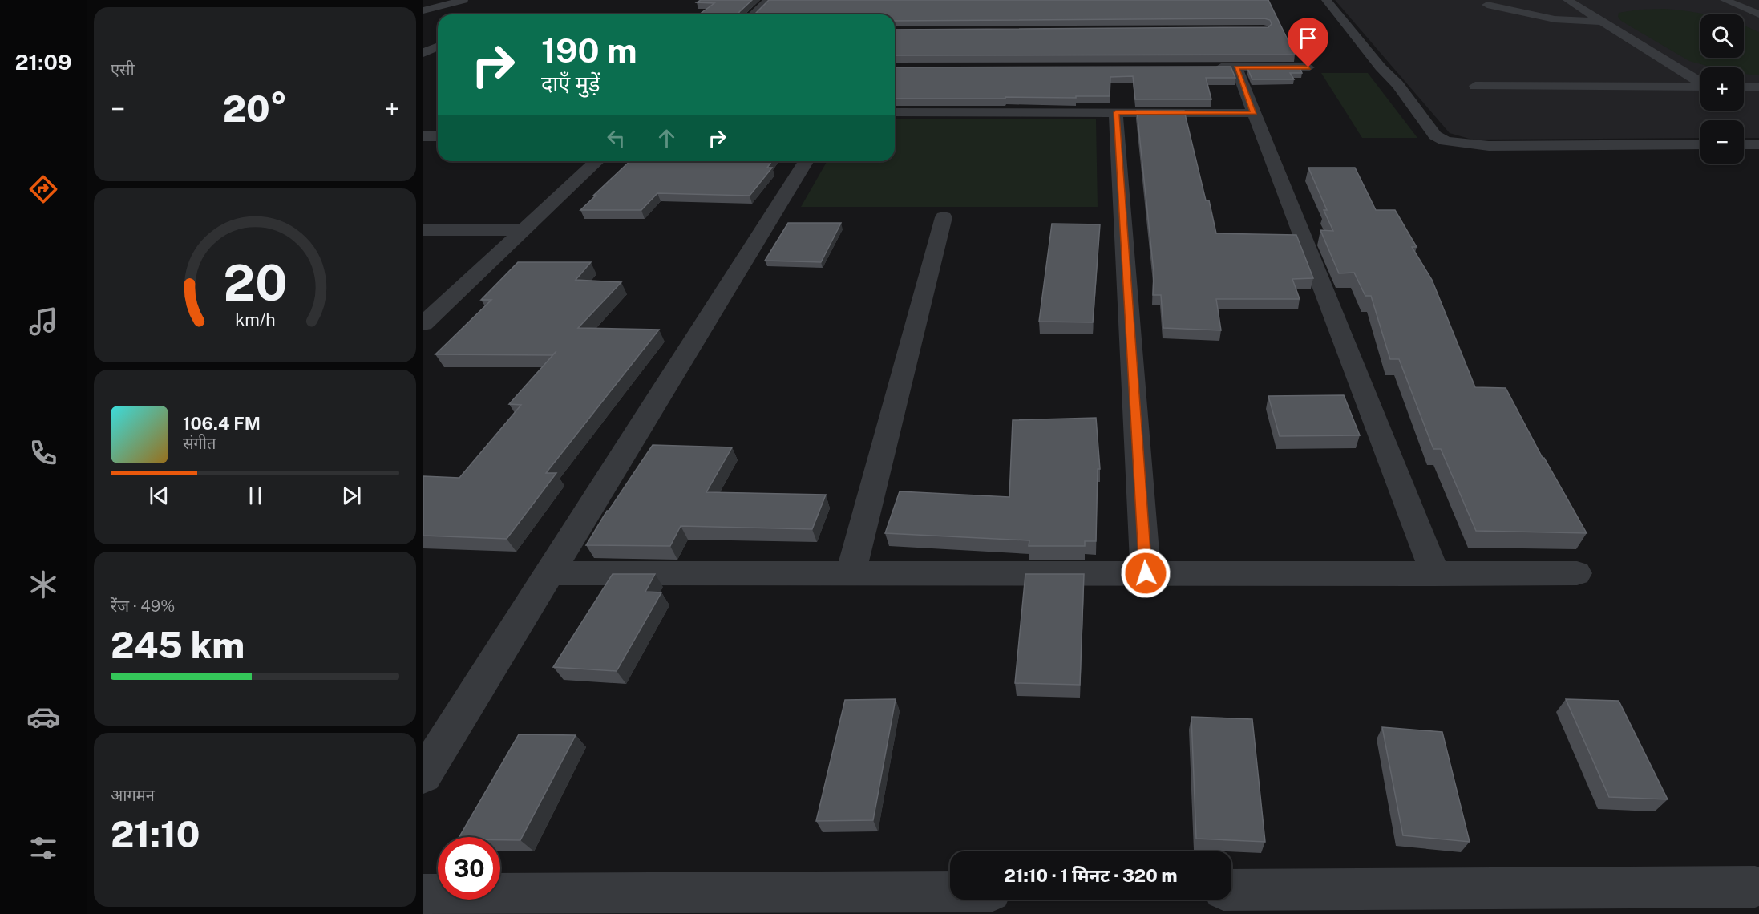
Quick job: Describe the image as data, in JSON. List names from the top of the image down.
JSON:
{
  "page": {
    "tabs": "21:09",
    "tile": [
      "एसी",
      ["रेंज · 49%", "245 km"],
      ["आगमन", "21:10"]
    ],
    "map_buttons": ["+", "−"],
    "turn": ["190 m", "दाएँ मुड़ें"],
    "heat": ["−", "20°", "+"],
    "song": ["106.4 FM", "संगीत"],
    "limit": "30",
    "trip": "21:10 · 1 मिनट · 320 m",
    "gauge": ["20", "km/h"]
  }
}
